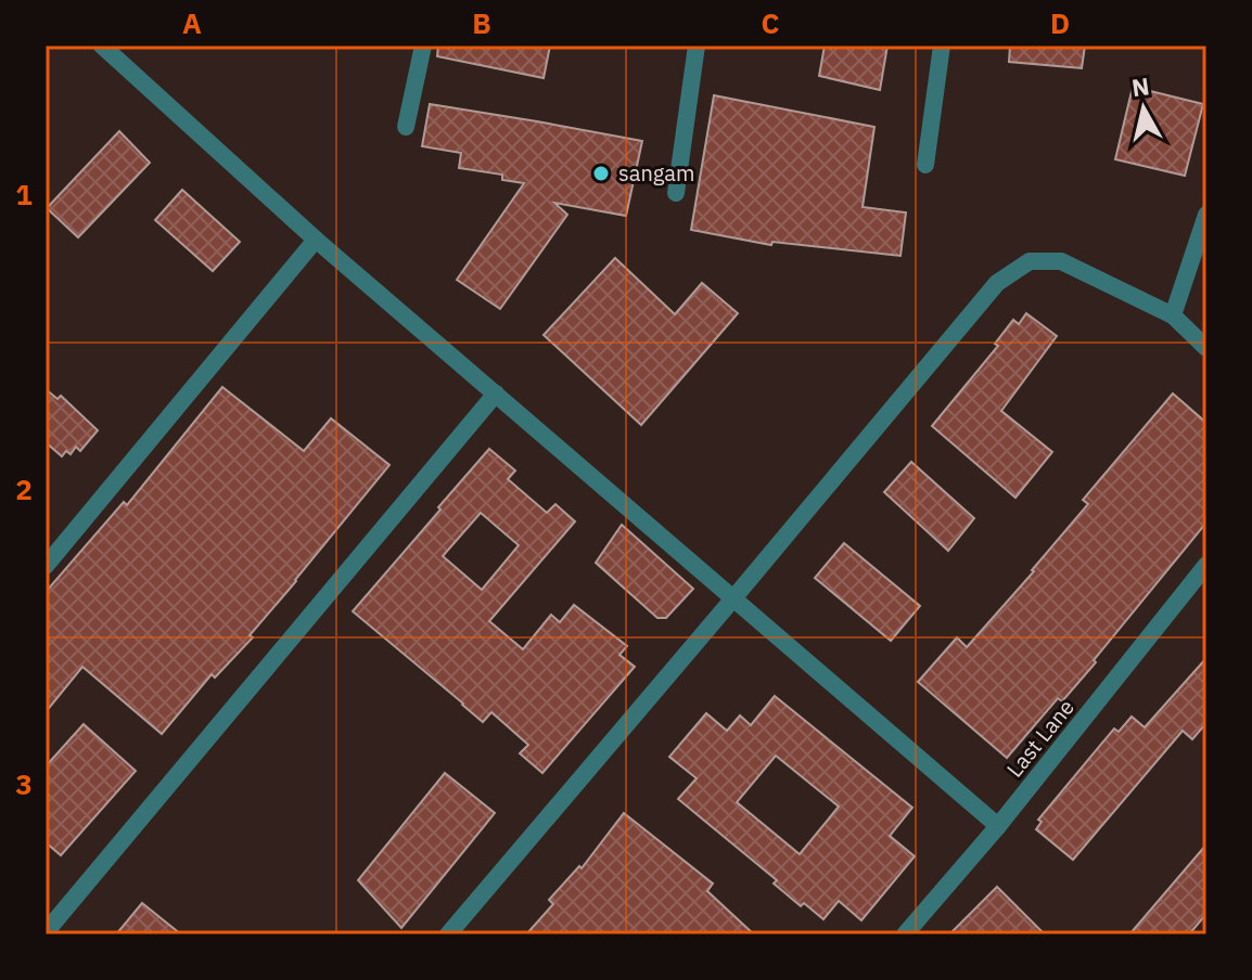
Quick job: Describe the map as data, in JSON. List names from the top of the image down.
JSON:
{
  "streets": {
    "street": ["Last Lane"]
  },
  "places": ["sangam"],
  "north": "top",
  "grid": {
    "columns": [
      "A",
      "B",
      "C",
      "D"
    ],
    "rows": ["1", "2", "3"]
  }
}
